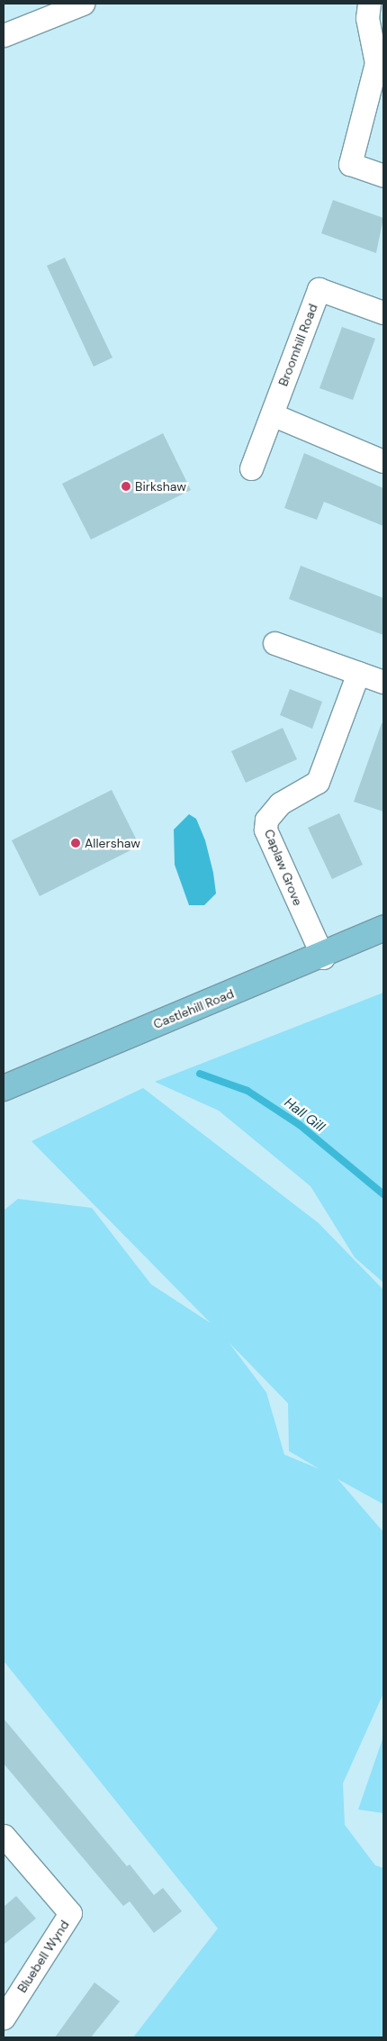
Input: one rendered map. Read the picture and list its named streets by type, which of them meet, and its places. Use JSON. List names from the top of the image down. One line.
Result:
{"streets":{"main road":["Castlehill Road"],"street":["Broomhill Road","Caplaw Grove","Bluebell Wynd"]},"crossings":[["Caplaw Grove","Castlehill Road"]],"water":["Hall Gill"],"places":["Birkshaw","Allershaw"]}
